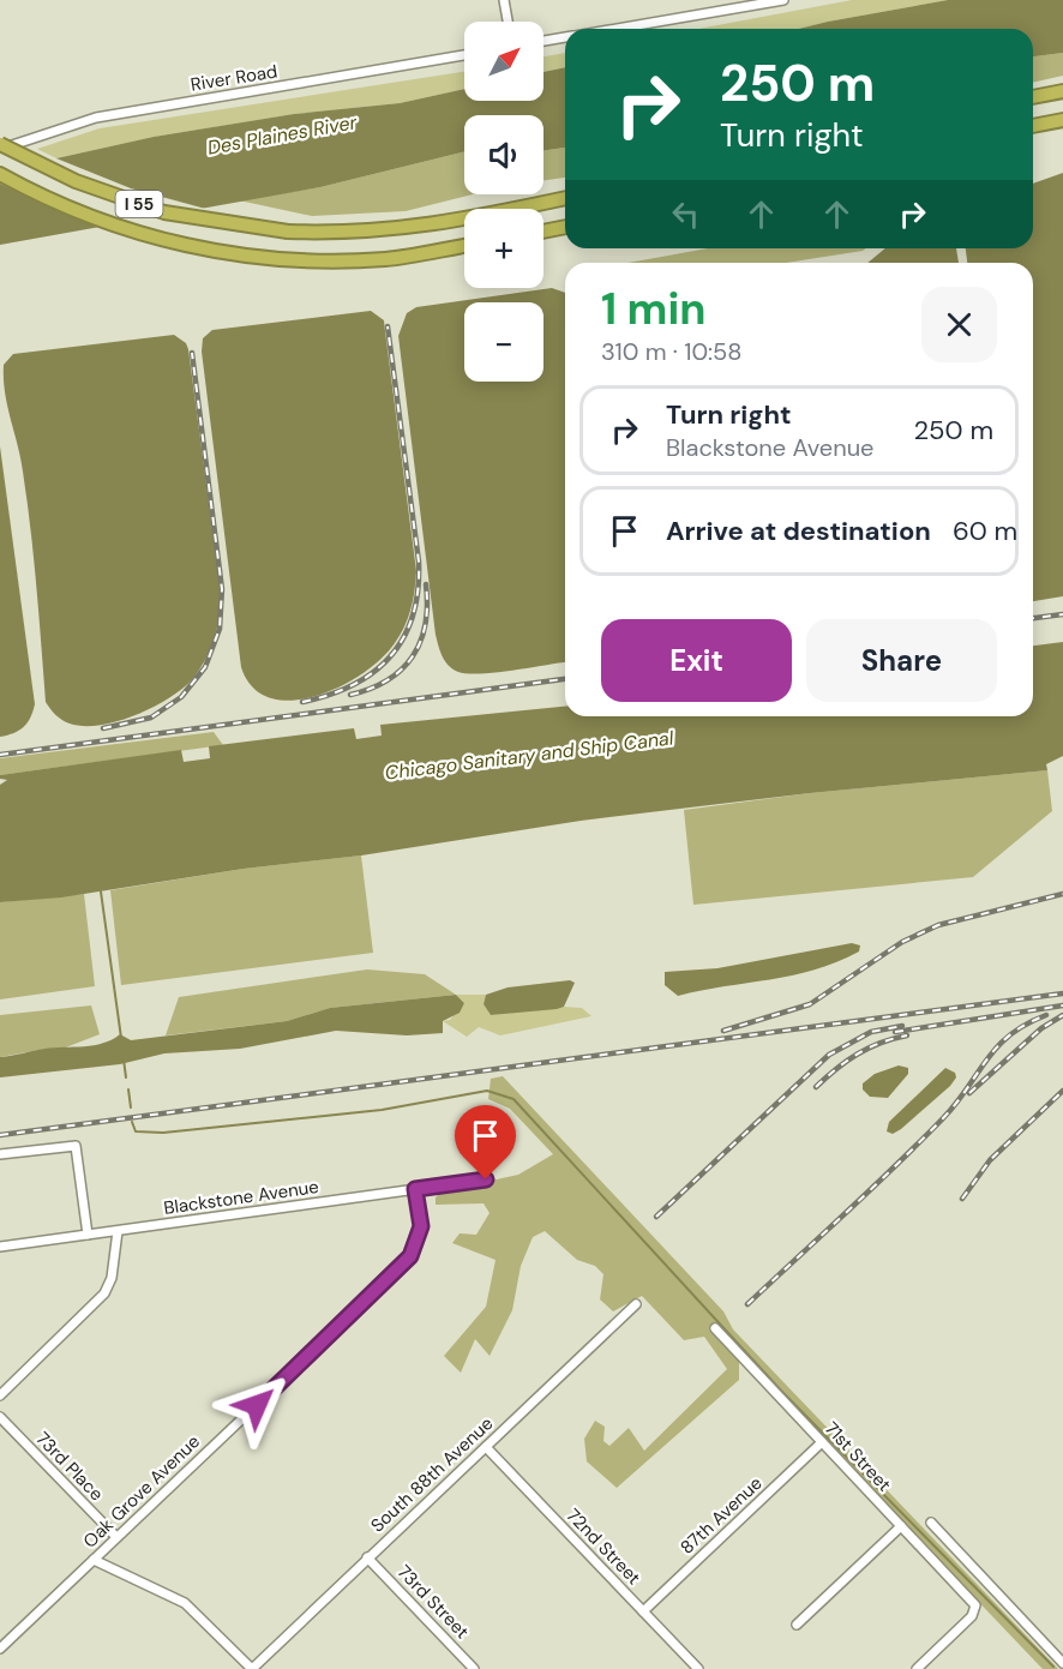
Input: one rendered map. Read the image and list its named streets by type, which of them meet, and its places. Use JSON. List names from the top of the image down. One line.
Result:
{"streets":{"highway":["I 55"],"street":["River Road","Blackstone Avenue","71st Street","73rd Place","South 88th Avenue","Oak Grove Avenue","87th Avenue","72nd Street","73rd Street"]},"crossings":[["River Road","I 55"],["Blackstone Avenue","Oak Grove Avenue"],["71st Street","87th Avenue"],["73rd Place","Oak Grove Avenue"],["South 88th Avenue","72nd Street"],["South 88th Avenue","73rd Street"],["87th Avenue","72nd Street"]],"water":["Des Plaines River","Chicago Sanitary and Ship Canal"],"north":"top right","page":{"map_buttons":["+","−"],"turn":["250 m","Turn right"],"heading":["1 min","310 m · 10:58"],"list":[{"name":"Turn right","note":"Blackstone Avenue","value":"250 m"},{"name":"Arrive at destination","value":"60 m"}],"buttons":["Exit","Share"]}}
